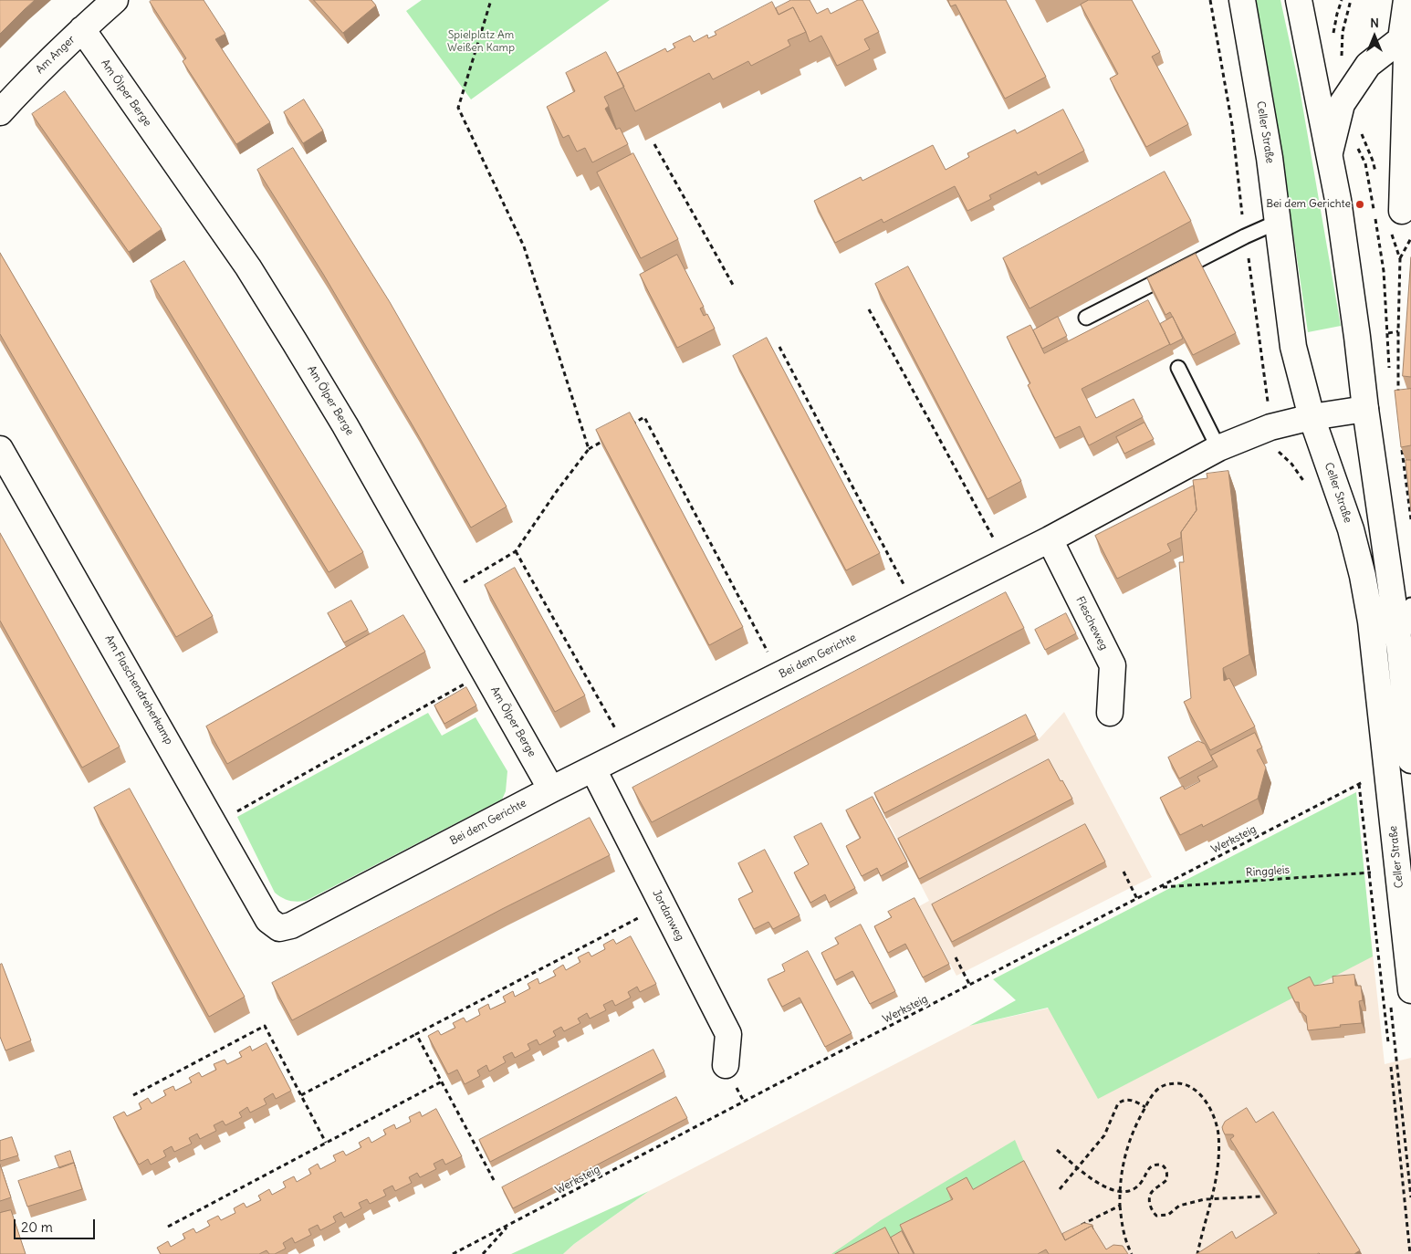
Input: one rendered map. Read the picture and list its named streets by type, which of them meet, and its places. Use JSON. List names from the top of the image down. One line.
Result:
{"streets":{"street":["Am Anger","Am Ölper Berge","Celler Straße","Flescheweg","Bei dem Gerichte","Am Flaschendreherkamp","Jordanweg"],"path":["Werksteig","Ringgleis"]},"crossings":[["Am Anger","Am Ölper Berge"],["Am Ölper Berge","Bei dem Gerichte"],["Celler Straße","Bei dem Gerichte"],["Flescheweg","Bei dem Gerichte"],["Bei dem Gerichte","Am Flaschendreherkamp"],["Bei dem Gerichte","Jordanweg"],["Werksteig","Ringgleis"]],"parks":["Spielplatz Am Weißen Kamp"],"places":["Bei dem Gerichte"],"scale_bar":"20 m","north":"top"}
